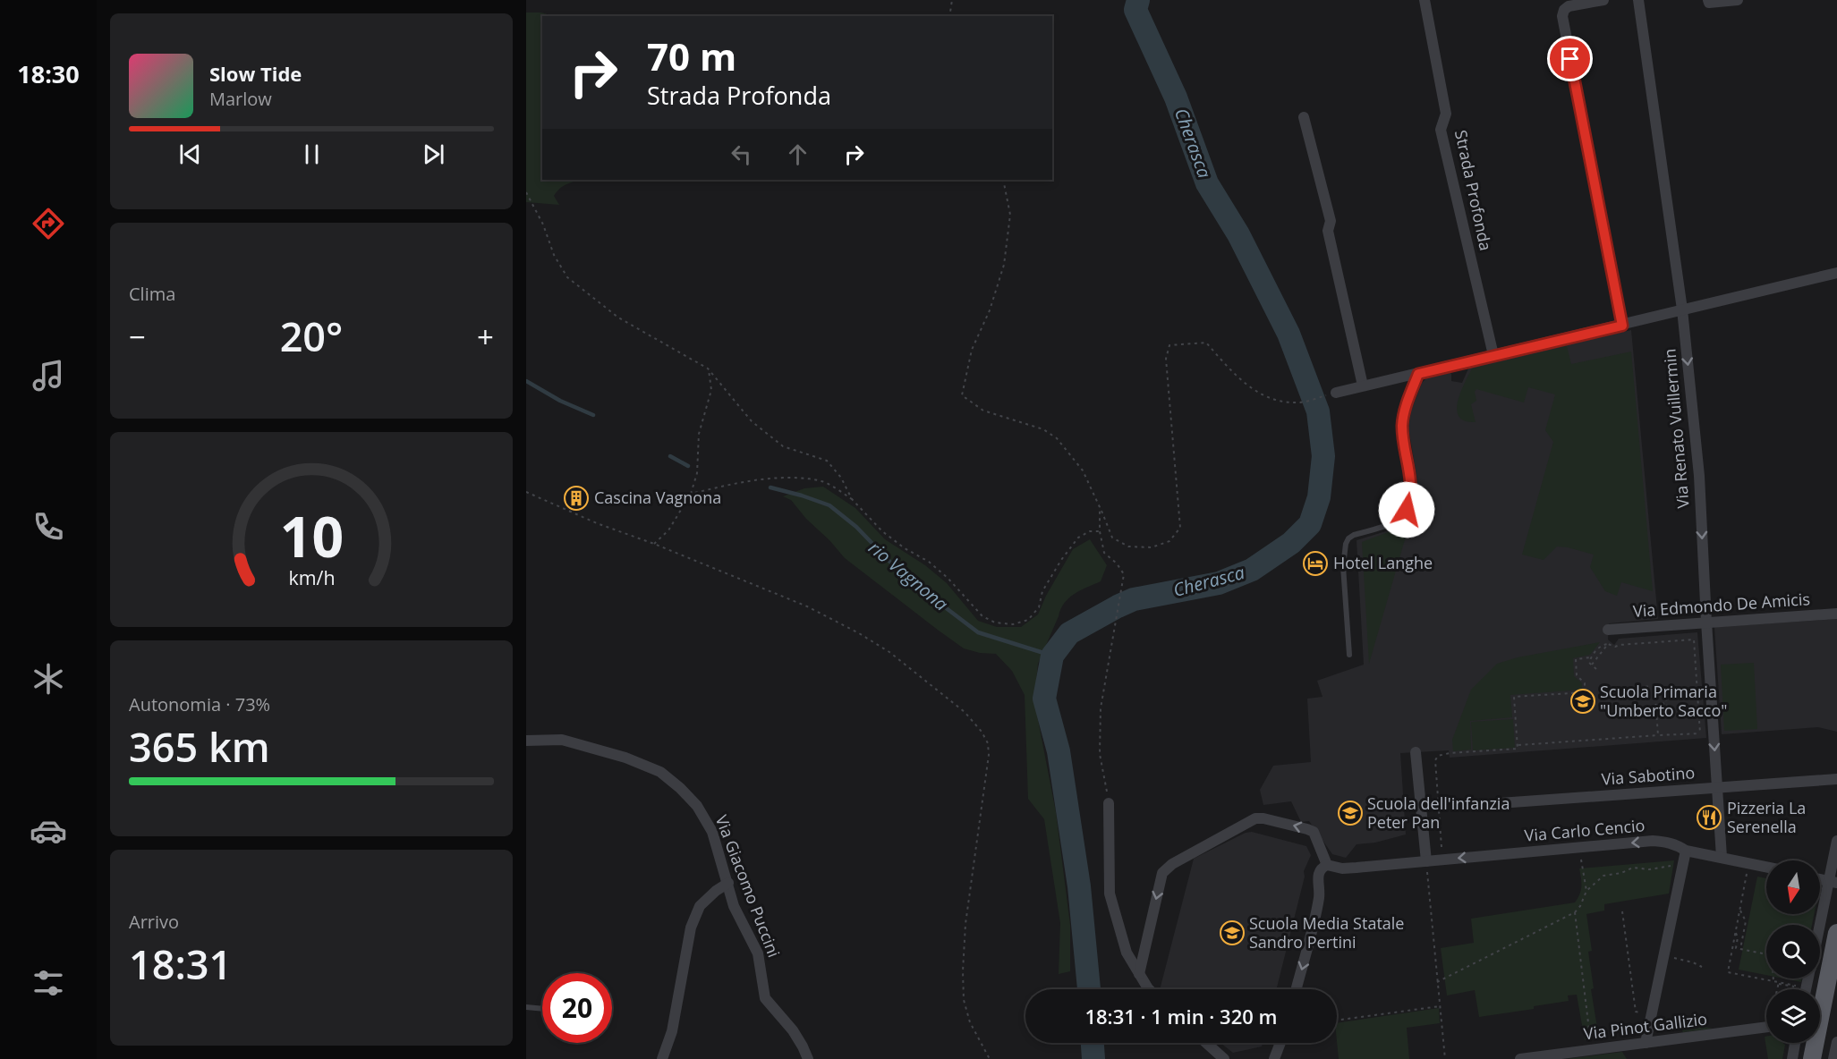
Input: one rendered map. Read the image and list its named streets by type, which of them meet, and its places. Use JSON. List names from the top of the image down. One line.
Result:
{"streets":{"street":["Strada Profonda","Via Renato Vuillermin","Via Edmondo De Amicis","Via Sabotino","Via Carlo Cencio","Via Giacomo Puccini","Via Pinot Gallizio"]},"crossings":[["Via Renato Vuillermin","Via Edmondo De Amicis"],["Via Renato Vuillermin","Via Sabotino"],["Via Renato Vuillermin","Via Carlo Cencio"]],"one_way":["Via Renato Vuillermin","Via Carlo Cencio"],"water":["Cherasca","rio Vagnona"],"places":{"building":["Cascina Vagnona"],"hotel":["Hotel Langhe"],"school or university":["Scuola Primaria \"Umberto Sacco\"","Scuola dell'infanzia Peter Pan","Scuola Media Statale Sandro Pertini"],"restaurant":["Pizzeria La Serenella"]},"north":"bottom","page":{"tabs":"18:30","turn":["70 m","Strada Profonda"],"song":["Slow Tide","Marlow"],"tile":["Clima",["Autonomia · 73%","365 km"],["Arrivo","18:31"]],"heat":["−","20°","+"],"limit":"20","trip":"18:31 · 1 min · 320 m","gauge":["10","km/h"]}}
